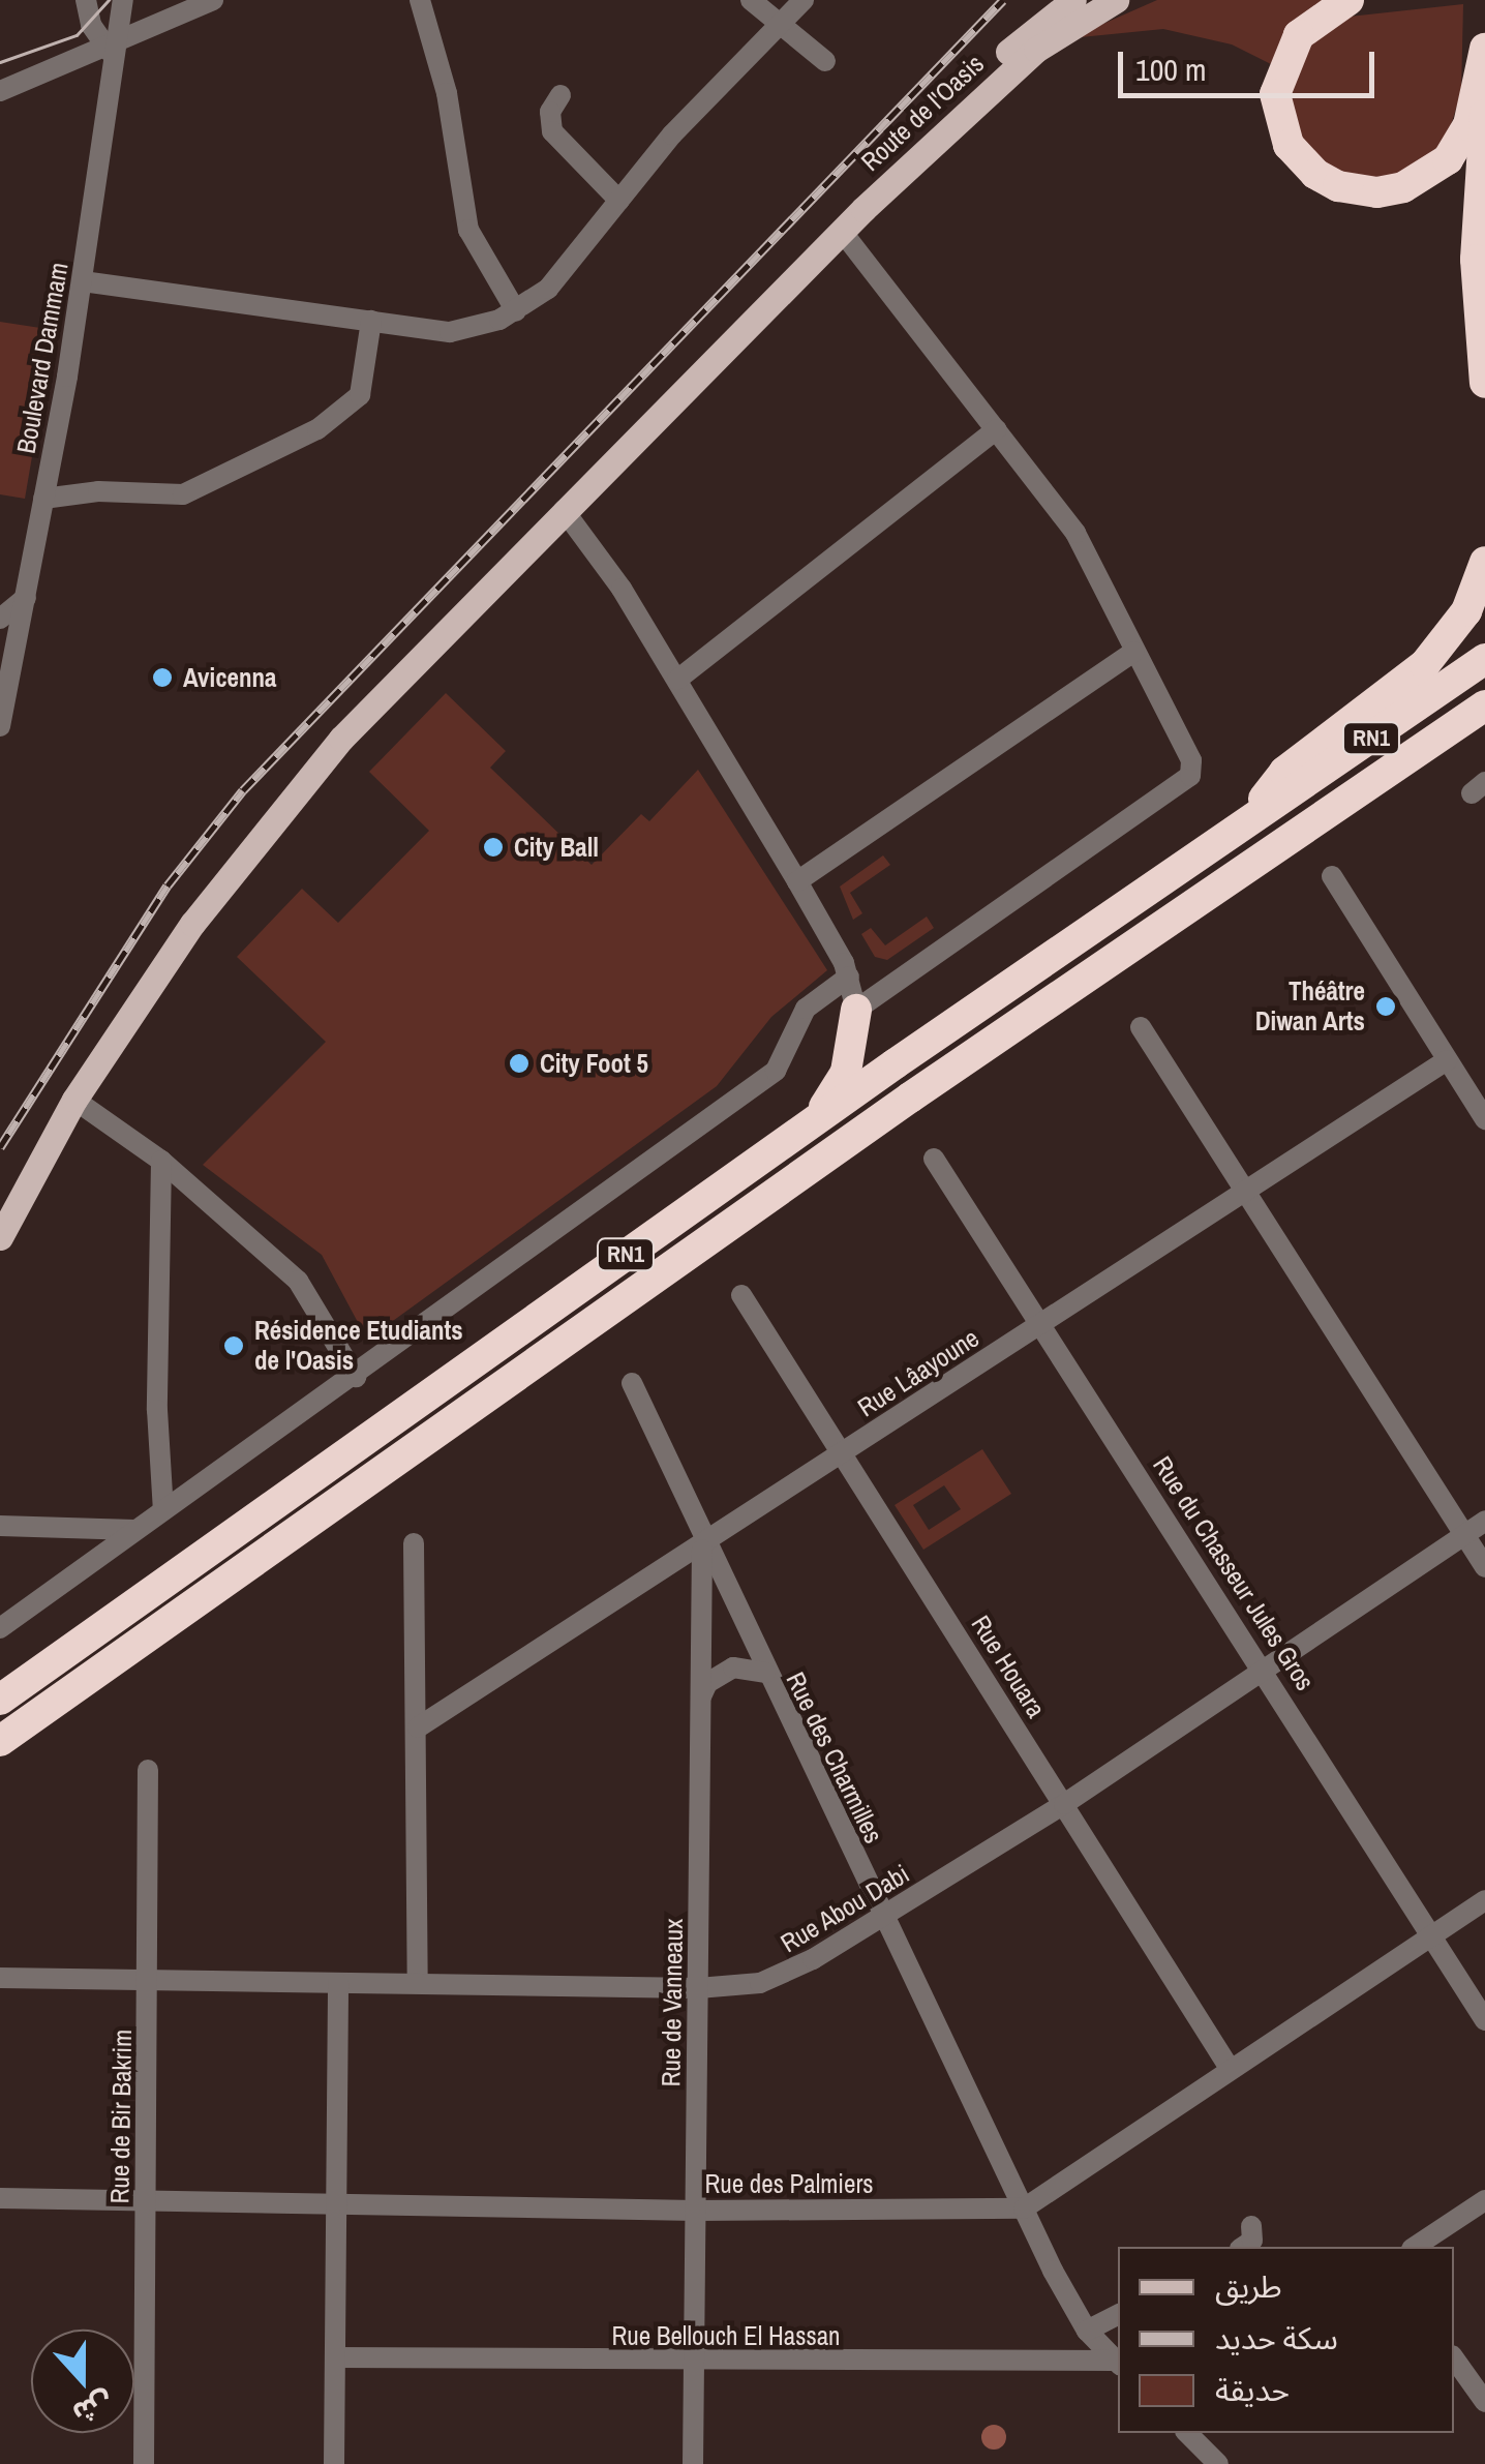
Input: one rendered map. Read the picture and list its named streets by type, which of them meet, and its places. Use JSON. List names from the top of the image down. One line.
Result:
{"streets":{"highway":["RN1"],"main road":["Route de l'Oasis"],"street":["Boulevard Dammam","Rue Lâayoune","Rue du Chasseur Jules Gros","Rue Houara","Rue des Charmilles","Rue Abou Dabi","Rue de Vanneaux","Rue de Bir Bakrim","Rue des Palmiers","Rue Bellouch El Hassan"]},"crossings":[["Rue Lâayoune","Rue du Chasseur Jules Gros"],["Rue Lâayoune","Rue Houara"],["Rue Lâayoune","Rue des Charmilles"],["Rue Lâayoune","Rue de Vanneaux"],["Rue du Chasseur Jules Gros","Rue Abou Dabi"],["Rue Houara","Rue Abou Dabi"],["Rue des Charmilles","Rue Abou Dabi"],["Rue des Charmilles","Rue de Vanneaux"],["Rue des Charmilles","Rue des Palmiers"],["Rue des Charmilles","Rue Bellouch El Hassan"],["Rue Abou Dabi","Rue de Vanneaux"],["Rue Abou Dabi","Rue de Bir Bakrim"],["Rue de Vanneaux","Rue des Palmiers"],["Rue de Vanneaux","Rue Bellouch El Hassan"],["Rue de Bir Bakrim","Rue des Palmiers"]],"places":["Avicenna","City Ball","Théâtre Diwan Arts","City Foot 5","Résidence Etudiants de l'Oasis"],"legend":["طريق","سكة حديد","حديقة"],"scale_bar":"100 m","north":"bottom"}
